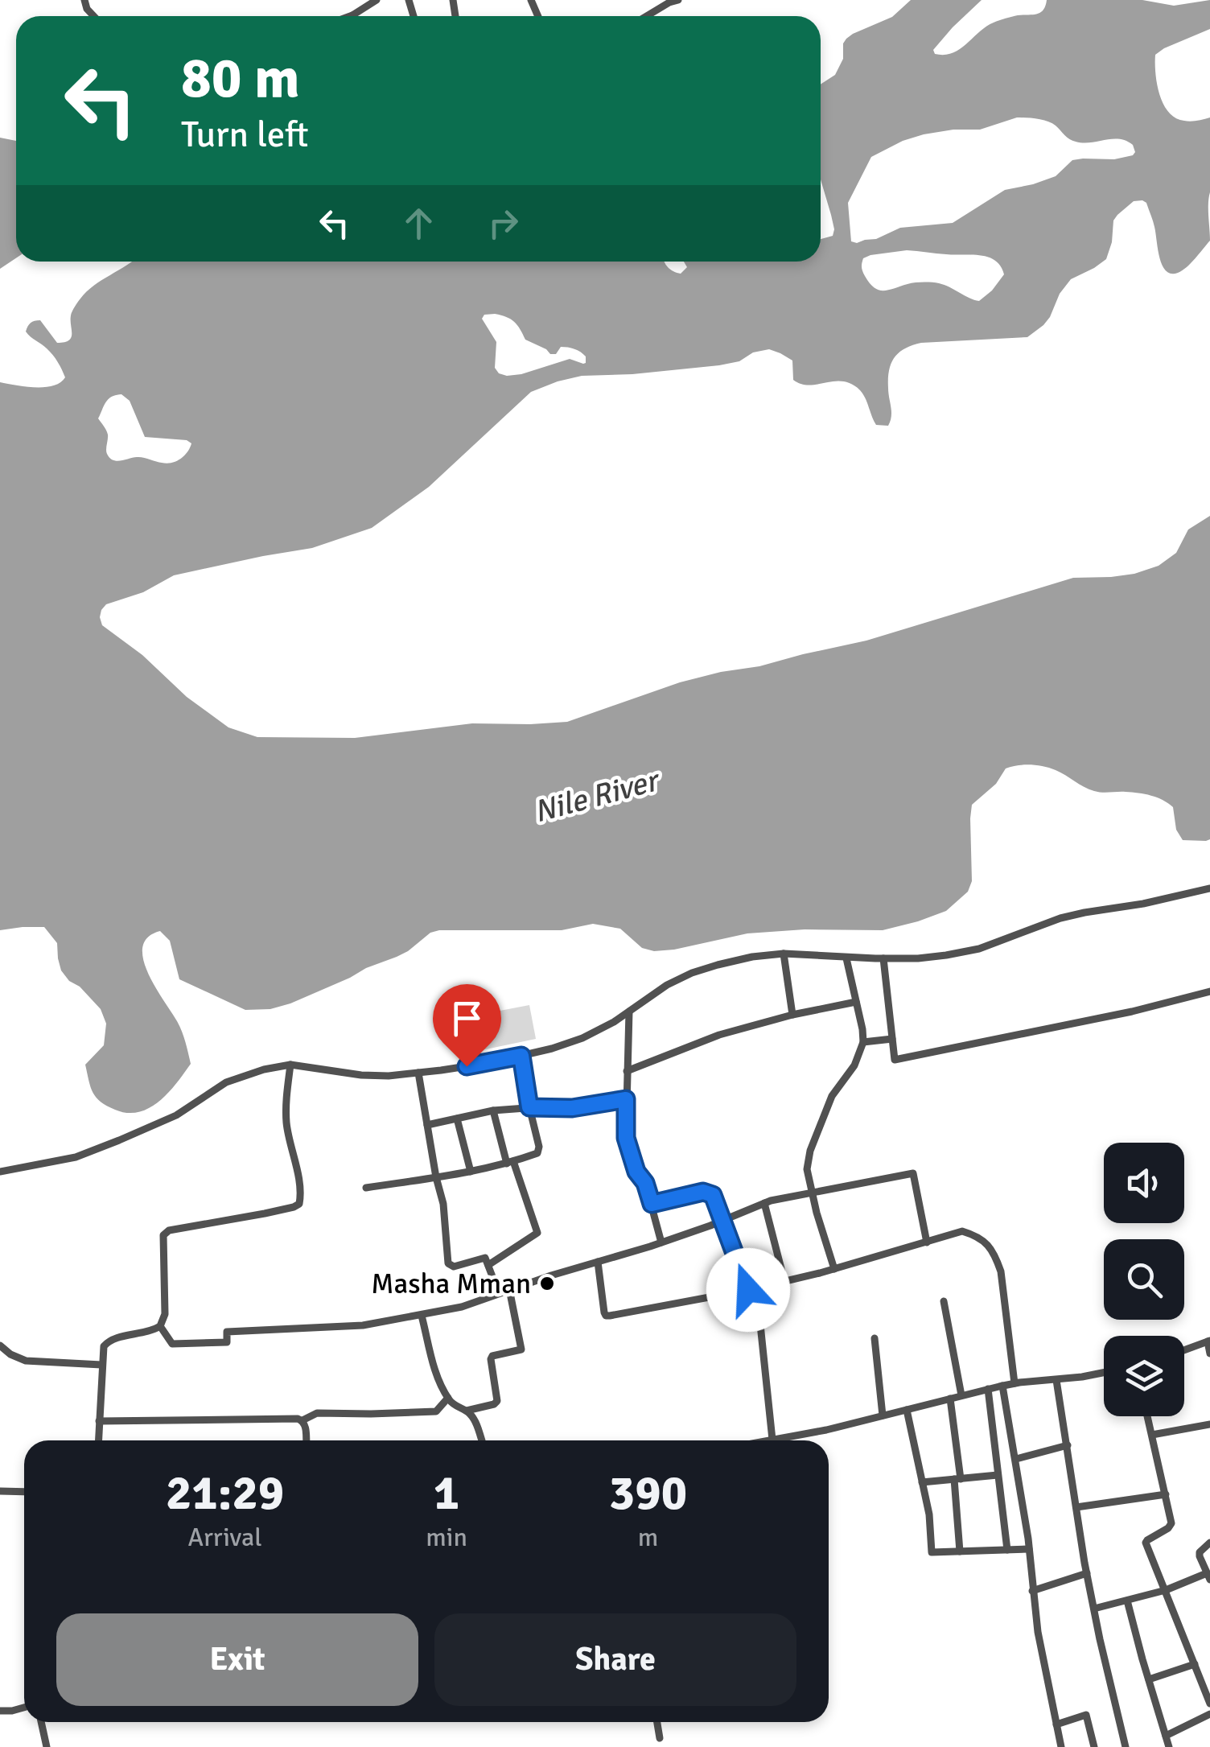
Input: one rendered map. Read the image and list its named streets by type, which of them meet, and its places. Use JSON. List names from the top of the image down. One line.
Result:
{"water":["Nile River"],"places":["Masha Mman"],"page":{"turn":["80 m","Turn left"],"eta":["21:29","Arrival","1","min","390","m"],"buttons":["Exit","Share"]}}
